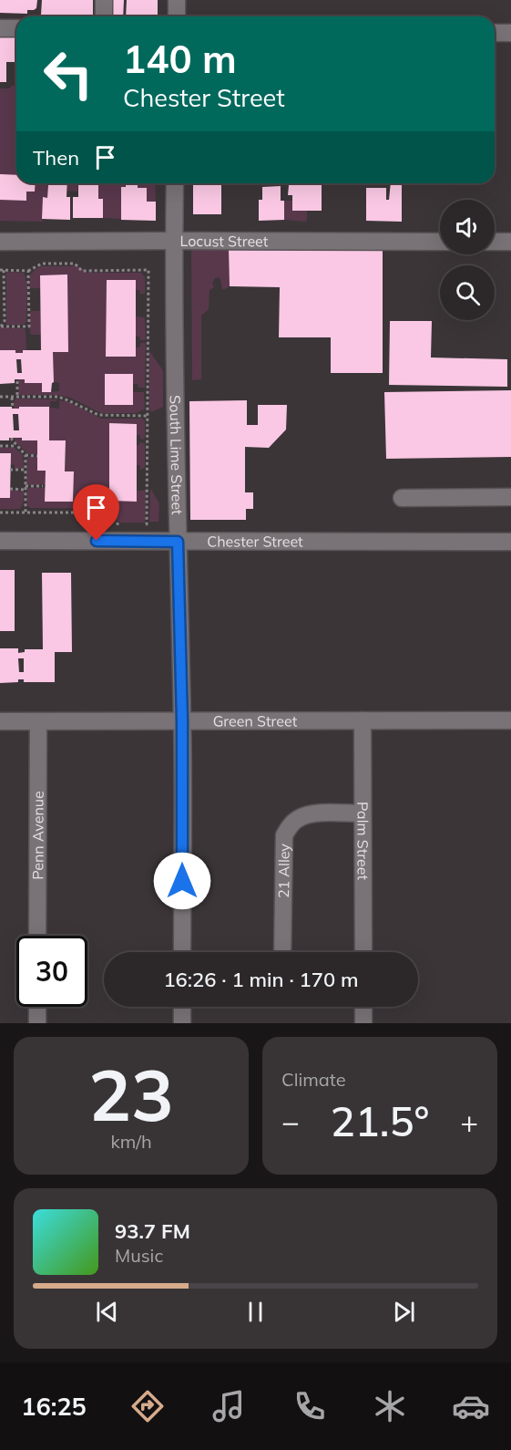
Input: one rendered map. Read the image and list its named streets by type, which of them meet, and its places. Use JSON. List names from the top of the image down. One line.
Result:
{"streets":{"street":["Locust Street","South Lime Street","Chester Street","Green Street","Penn Avenue","Palm Street","21 Alley"]},"crossings":[["Locust Street","South Lime Street"],["South Lime Street","Chester Street"],["South Lime Street","Green Street"],["Green Street","Penn Avenue"],["Green Street","Palm Street"],["Palm Street","21 Alley"]],"page":{"turn":["140 m","Chester Street"],"then":"Then","limit":"30","trip":"16:26 · 1 min · 170 m","tile":[["23","km/h"],"Climate"],"heat":["−","21.5°","+"],"song":["93.7 FM","Music"],"tabs":"16:25"}}
